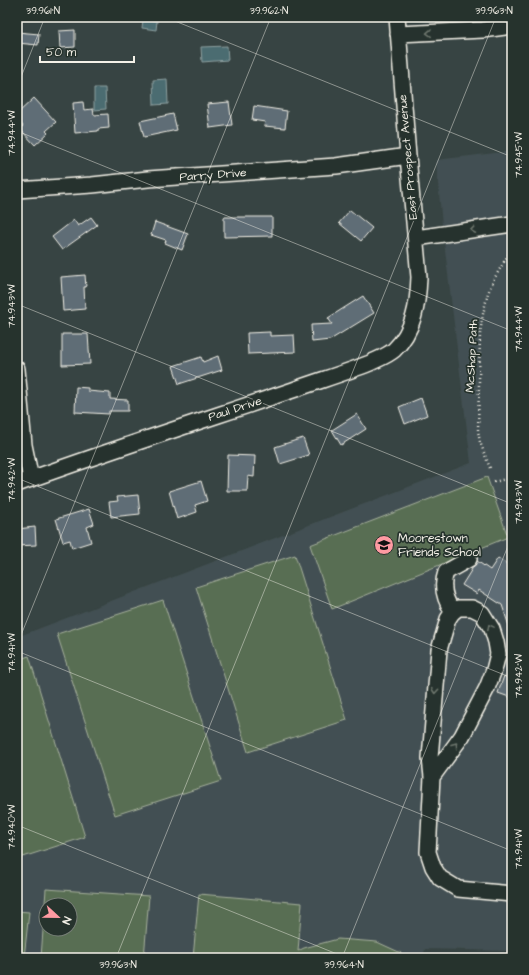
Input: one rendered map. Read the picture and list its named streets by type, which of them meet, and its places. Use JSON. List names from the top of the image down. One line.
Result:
{"streets":{"street":["East Prospect Avenue","Parry Drive","Paul Drive"],"path":["McShap Path"]},"crossings":[["East Prospect Avenue","Parry Drive"],["East Prospect Avenue","Paul Drive"]],"places":{"school or university":["Moorestown Friends School"]},"scale_bar":"50 m","north":"right","coordinates":["39.961°N","39.962°N","39.963°N","74.944°W","74.945°W","74.943°W","74.942°W","74.941°W","74.940°W","39.964°N"]}
